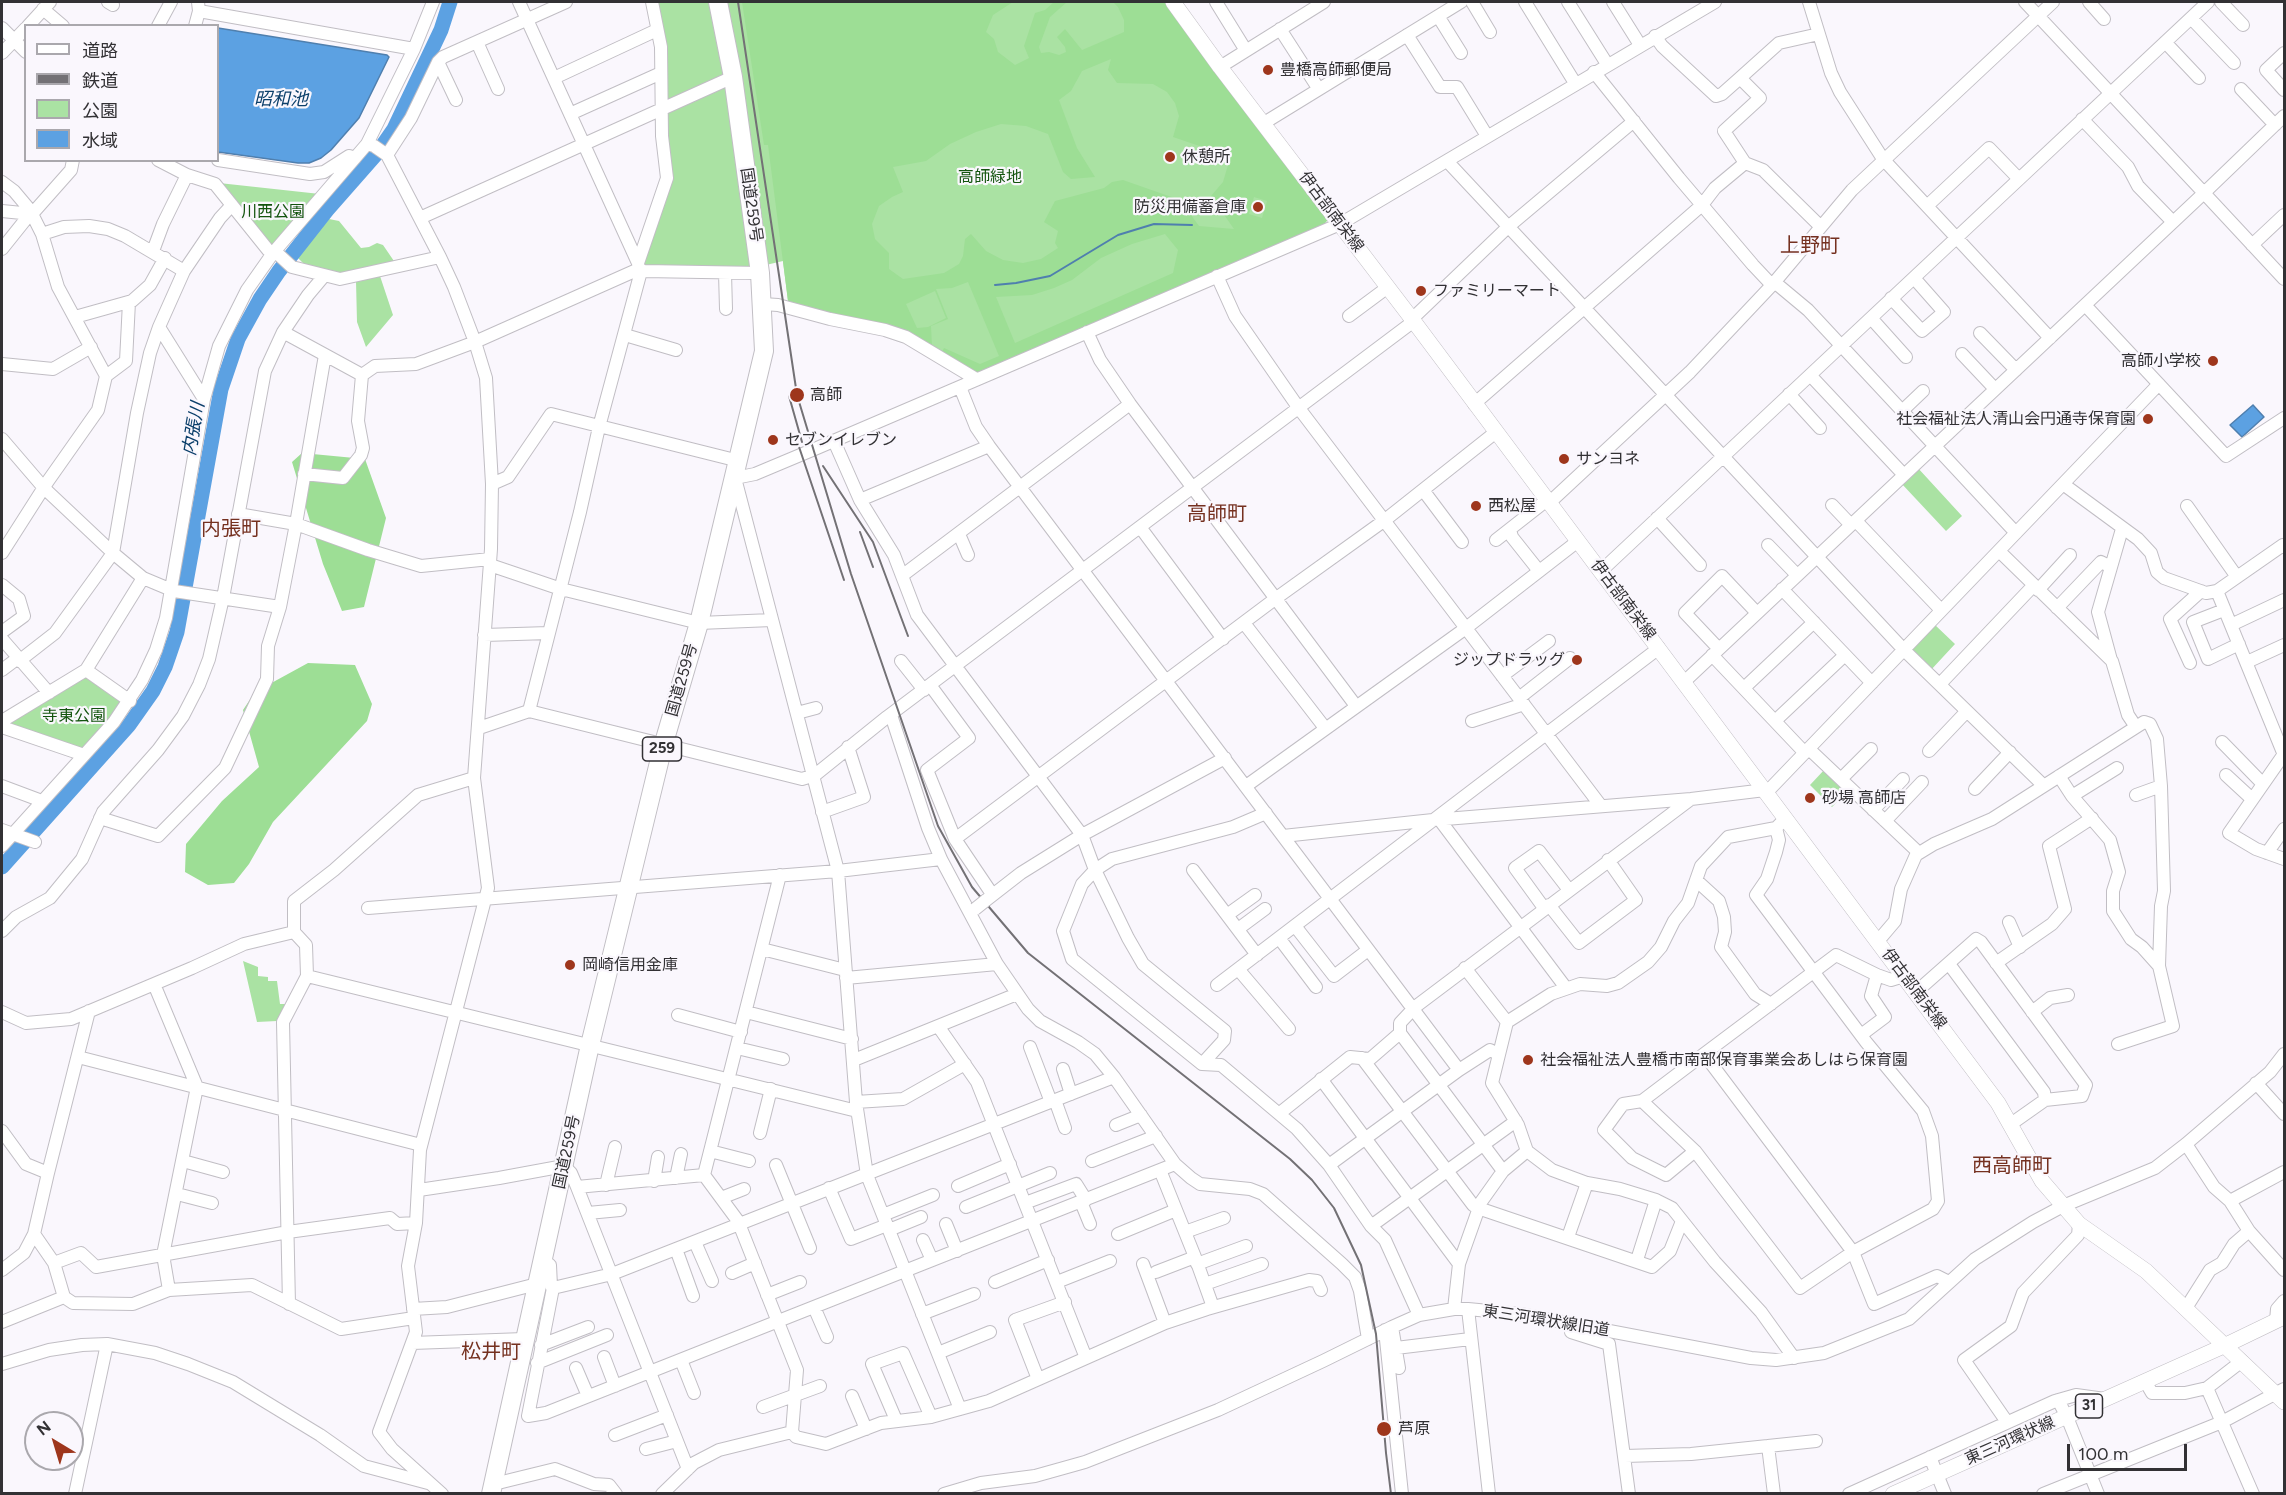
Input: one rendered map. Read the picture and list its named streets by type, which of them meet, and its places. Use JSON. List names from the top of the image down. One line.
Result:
{"streets":{"highway":["国道259号","259"],"main road":["伊古部南栄線","31","東三河環状線"],"street":["東三河環状線旧道"]},"crossings":[["伊古部南栄線","東三河環状線旧道"]],"districts":["上野町","高師町","内張町","西高師町","松井町"],"water":["昭和池","内張川"],"parks":["高師緑地","川西公園","寺東公園"],"places":["豊橋高師郵便局","休憩所","防災用備蓄倉庫","ファミリーマート","高師小学校","高師","社会福祉法人清山会円通寺保育園","セブンイレブン","サンヨネ","西松屋","ジップドラッグ","砂場 高師店","岡崎信用金庫","社会福祉法人豊橋市南部保育事業会あしはら保育園","芦原"],"legend":["道路","鉄道","公園","水域"],"scale_bar":"100 m","north":"top left"}
